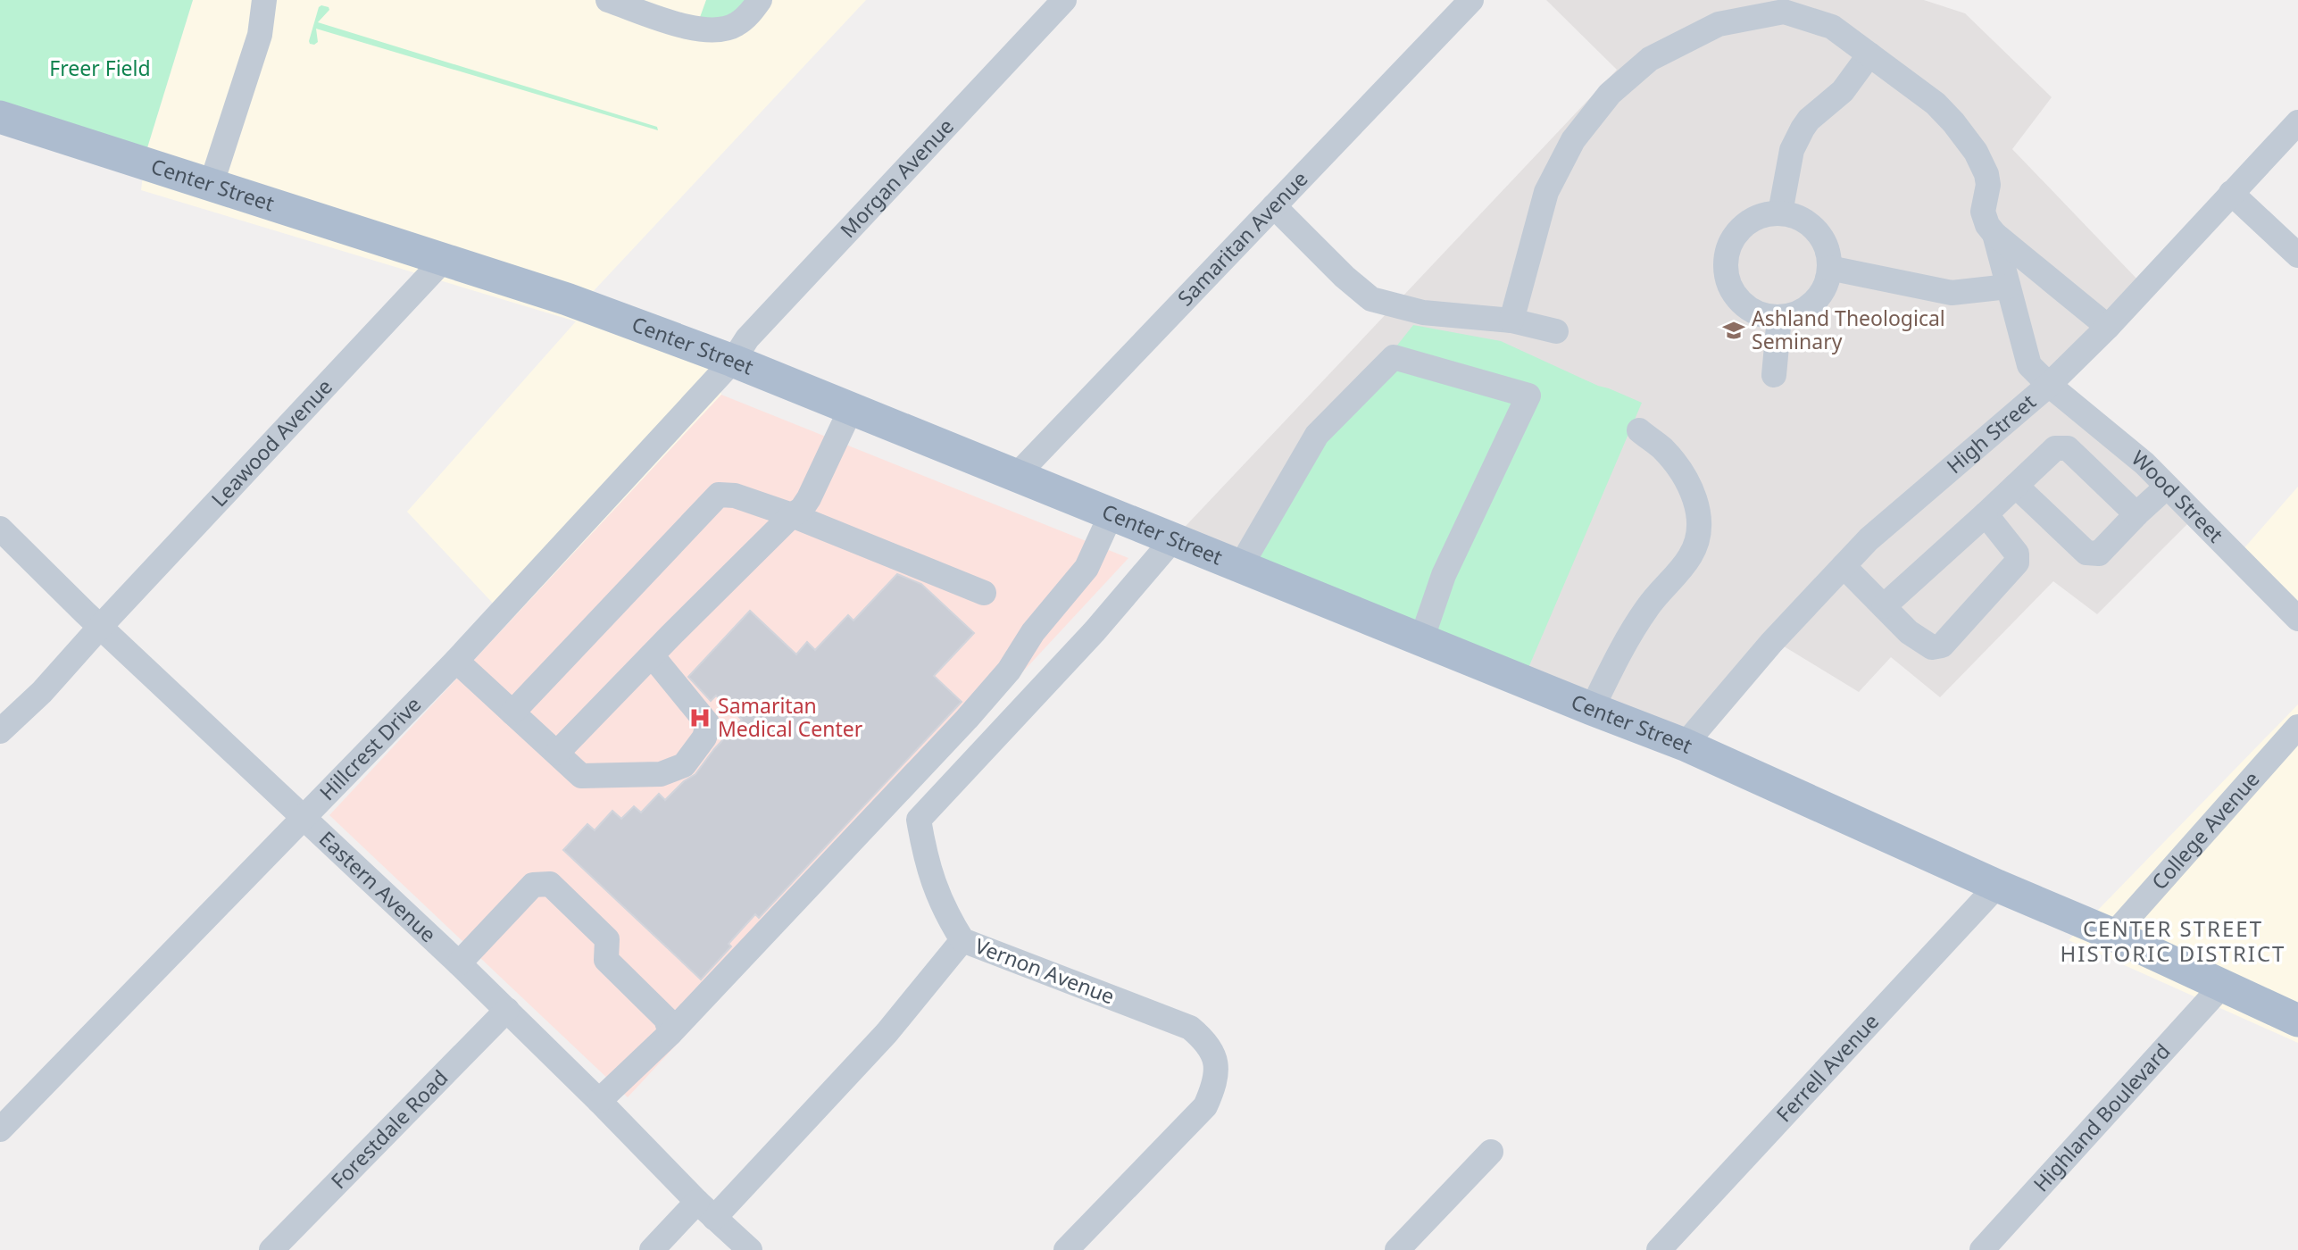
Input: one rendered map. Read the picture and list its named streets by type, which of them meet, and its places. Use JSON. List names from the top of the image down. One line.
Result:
{"streets":{"main road":["Center Street"],"street":["Morgan Avenue","Samaritan Avenue","High Street","Leawood Avenue","Wood Street","Hillcrest Drive","College Avenue","Eastern Avenue","Vernon Avenue","Ferrell Avenue","Highland Boulevard","Forestdale Road"]},"crossings":[["Morgan Avenue","Center Street"],["Morgan Avenue","Hillcrest Drive"],["Center Street","Samaritan Avenue"],["Center Street","High Street"],["Center Street","Leawood Avenue"],["Center Street","Hillcrest Drive"],["Center Street","College Avenue"],["Center Street","Vernon Avenue"],["Center Street","Ferrell Avenue"],["Center Street","Highland Boulevard"],["High Street","Wood Street"],["Leawood Avenue","Eastern Avenue"],["Hillcrest Drive","Eastern Avenue"],["Eastern Avenue","Forestdale Road"]],"districts":["CENTER STREET HISTORIC DISTRICT"],"parks":["Freer Field"],"places":{"school or university":["Ashland Theological Seminary"],"hospital":["Samaritan Medical Center"]}}
